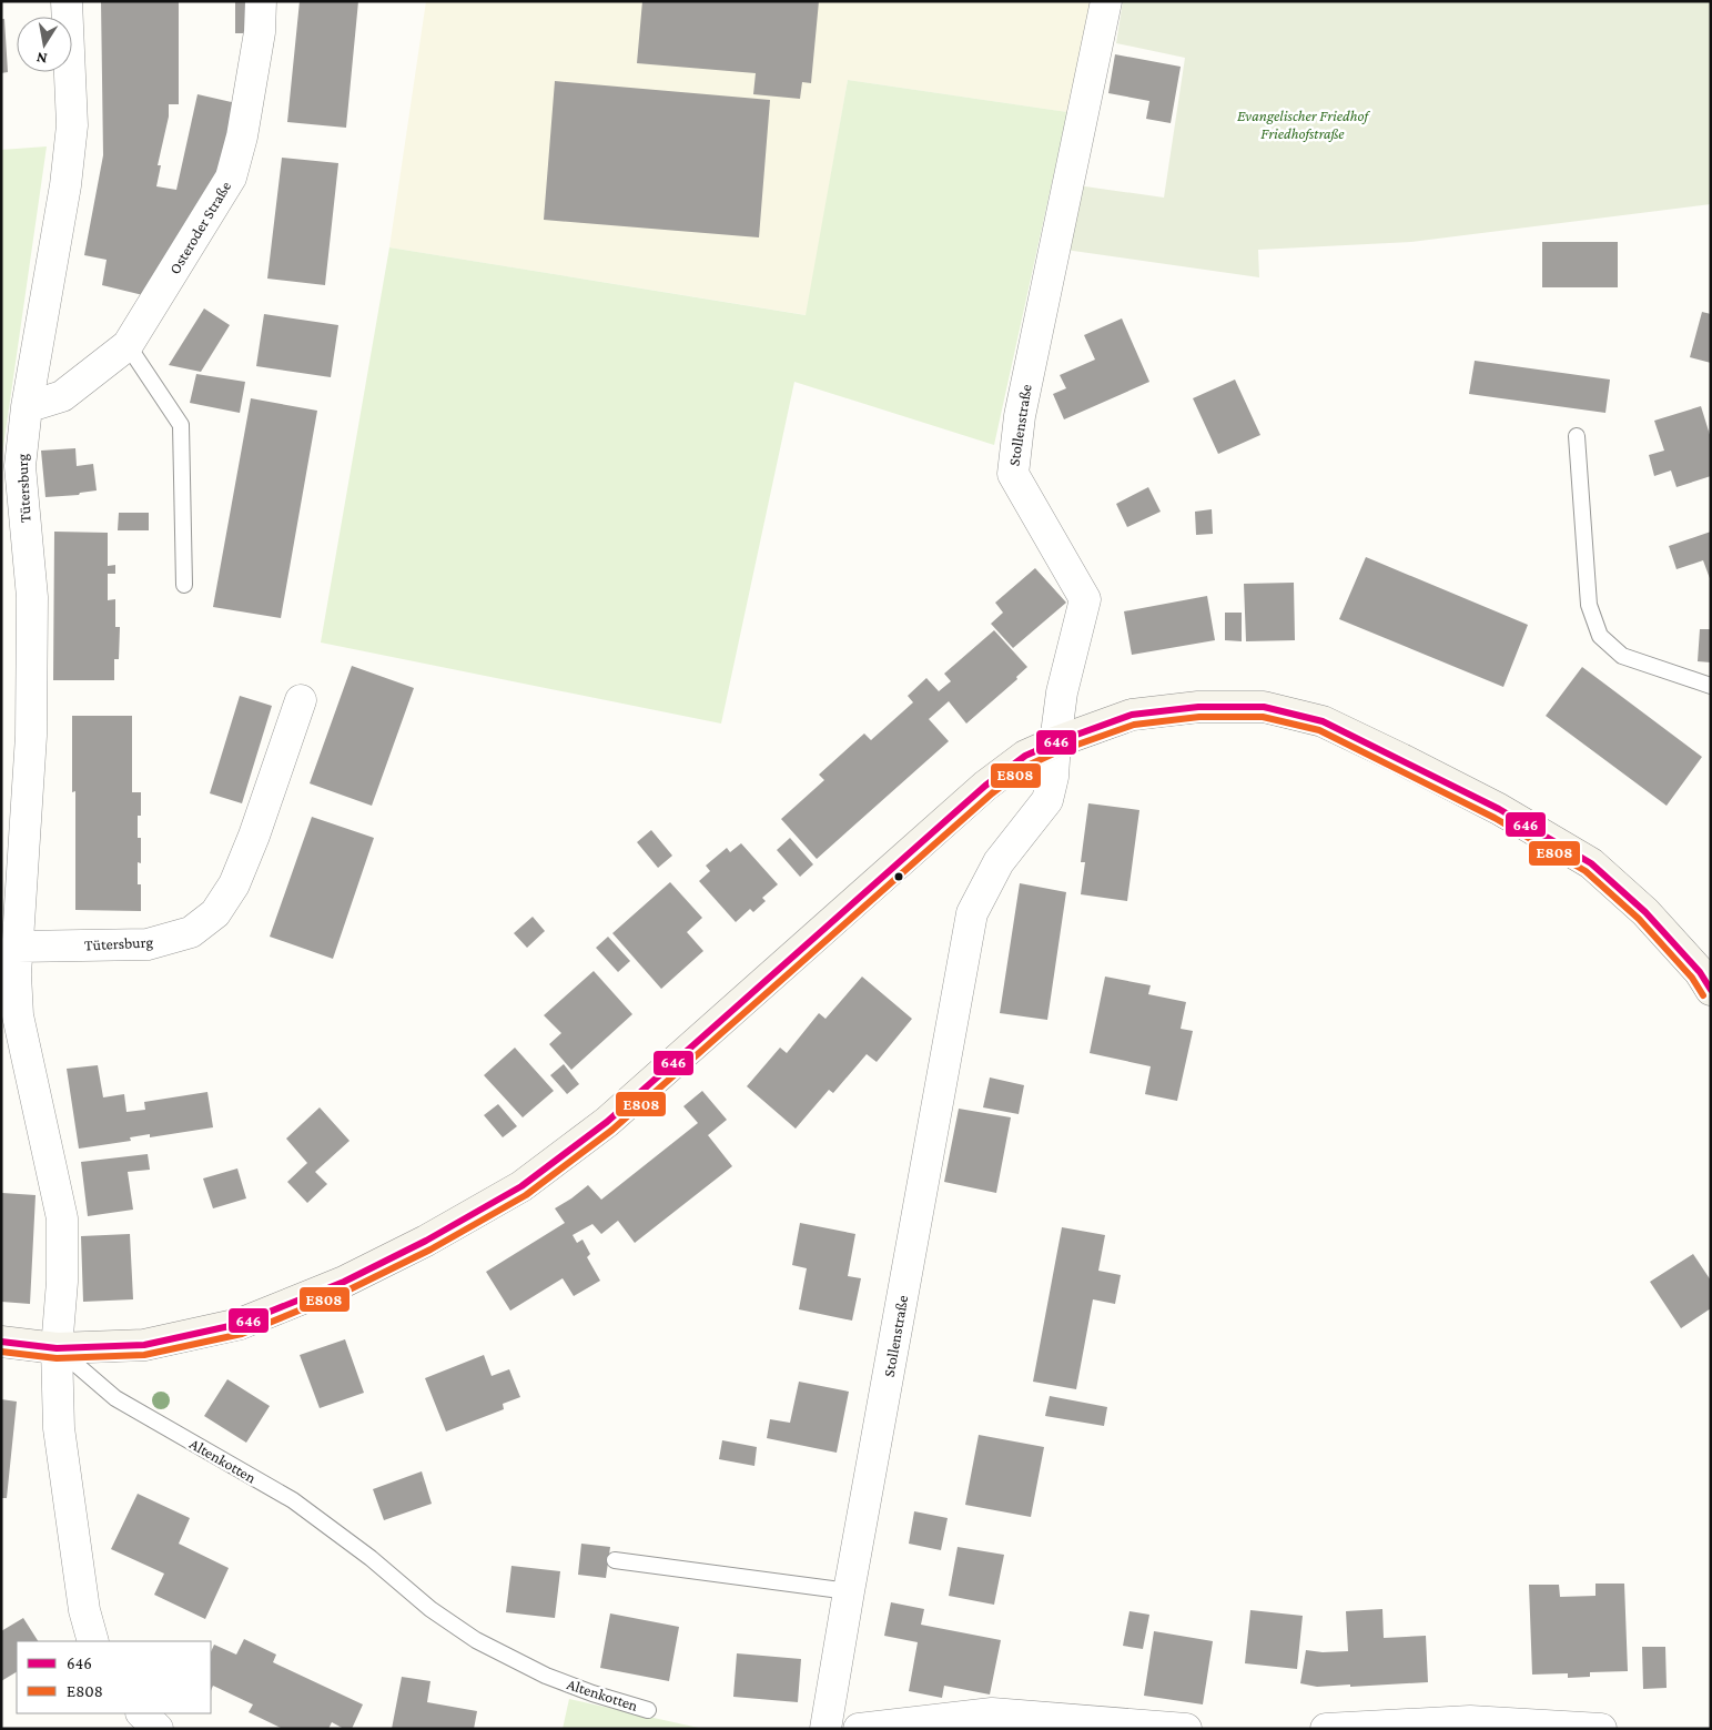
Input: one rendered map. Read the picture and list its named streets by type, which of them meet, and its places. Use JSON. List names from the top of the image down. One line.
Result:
{"streets":{"street":["Osteroder Straße","Stollenstraße","Tütersburg"],"lane":["Altenkotten"]},"crossings":[["Osteroder Straße","Tütersburg"],["Tütersburg","Altenkotten"]],"parks":["Evangelischer Friedhof Friedhofstraße"],"lines":["transit line 646","transit line E808"],"legend":["646","E808"],"north":"bottom"}
